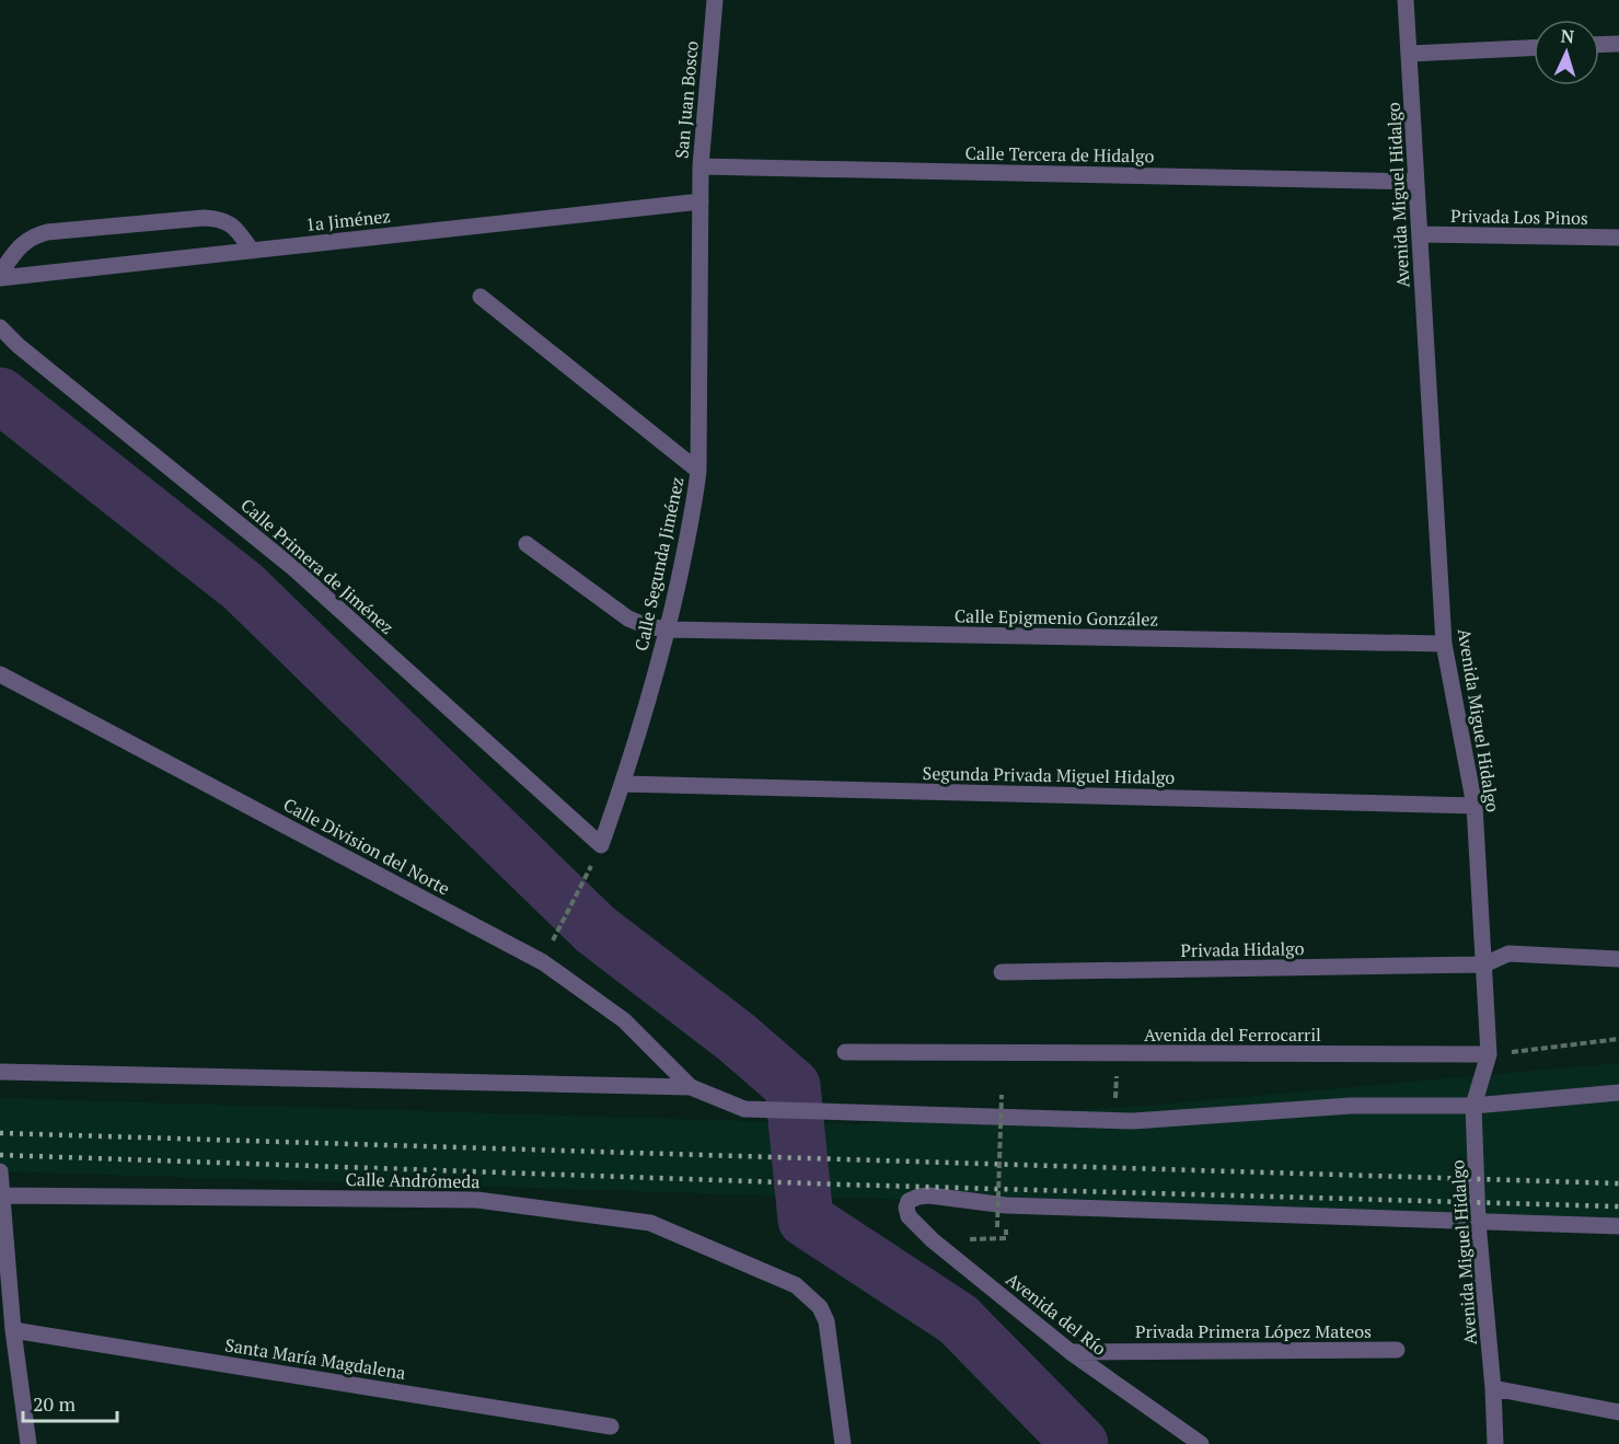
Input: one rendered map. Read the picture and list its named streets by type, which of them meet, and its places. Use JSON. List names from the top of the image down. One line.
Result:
{"streets":{"street":["San Juan Bosco","Calle Tercera de Hidalgo","Avenida Miguel Hidalgo","Privada Los Pinos","1a Jiménez","Calle Segunda Jiménez","Calle Primera de Jiménez","Calle Epigmenio González","Segunda Privada Miguel Hidalgo","Calle Division del Norte","Privada Hidalgo","Avenida del Ferrocarril","Calle Andrómeda","Avenida del Río","Privada Primera López Mateos","Santa María Magdalena"]},"crossings":[["San Juan Bosco","Calle Tercera de Hidalgo"],["San Juan Bosco","1a Jiménez"],["San Juan Bosco","Calle Segunda Jiménez"],["Calle Tercera de Hidalgo","Avenida Miguel Hidalgo"],["Avenida Miguel Hidalgo","Privada Los Pinos"],["Avenida Miguel Hidalgo","Calle Epigmenio González"],["Avenida Miguel Hidalgo","Segunda Privada Miguel Hidalgo"],["Avenida Miguel Hidalgo","Privada Hidalgo"],["Avenida Miguel Hidalgo","Avenida del Ferrocarril"],["1a Jiménez","Calle Segunda Jiménez"],["Calle Segunda Jiménez","Calle Primera de Jiménez"],["Calle Segunda Jiménez","Calle Epigmenio González"],["Calle Segunda Jiménez","Segunda Privada Miguel Hidalgo"],["Avenida del Río","Privada Primera López Mateos"]],"scale_bar":"20 m","north":"top"}
